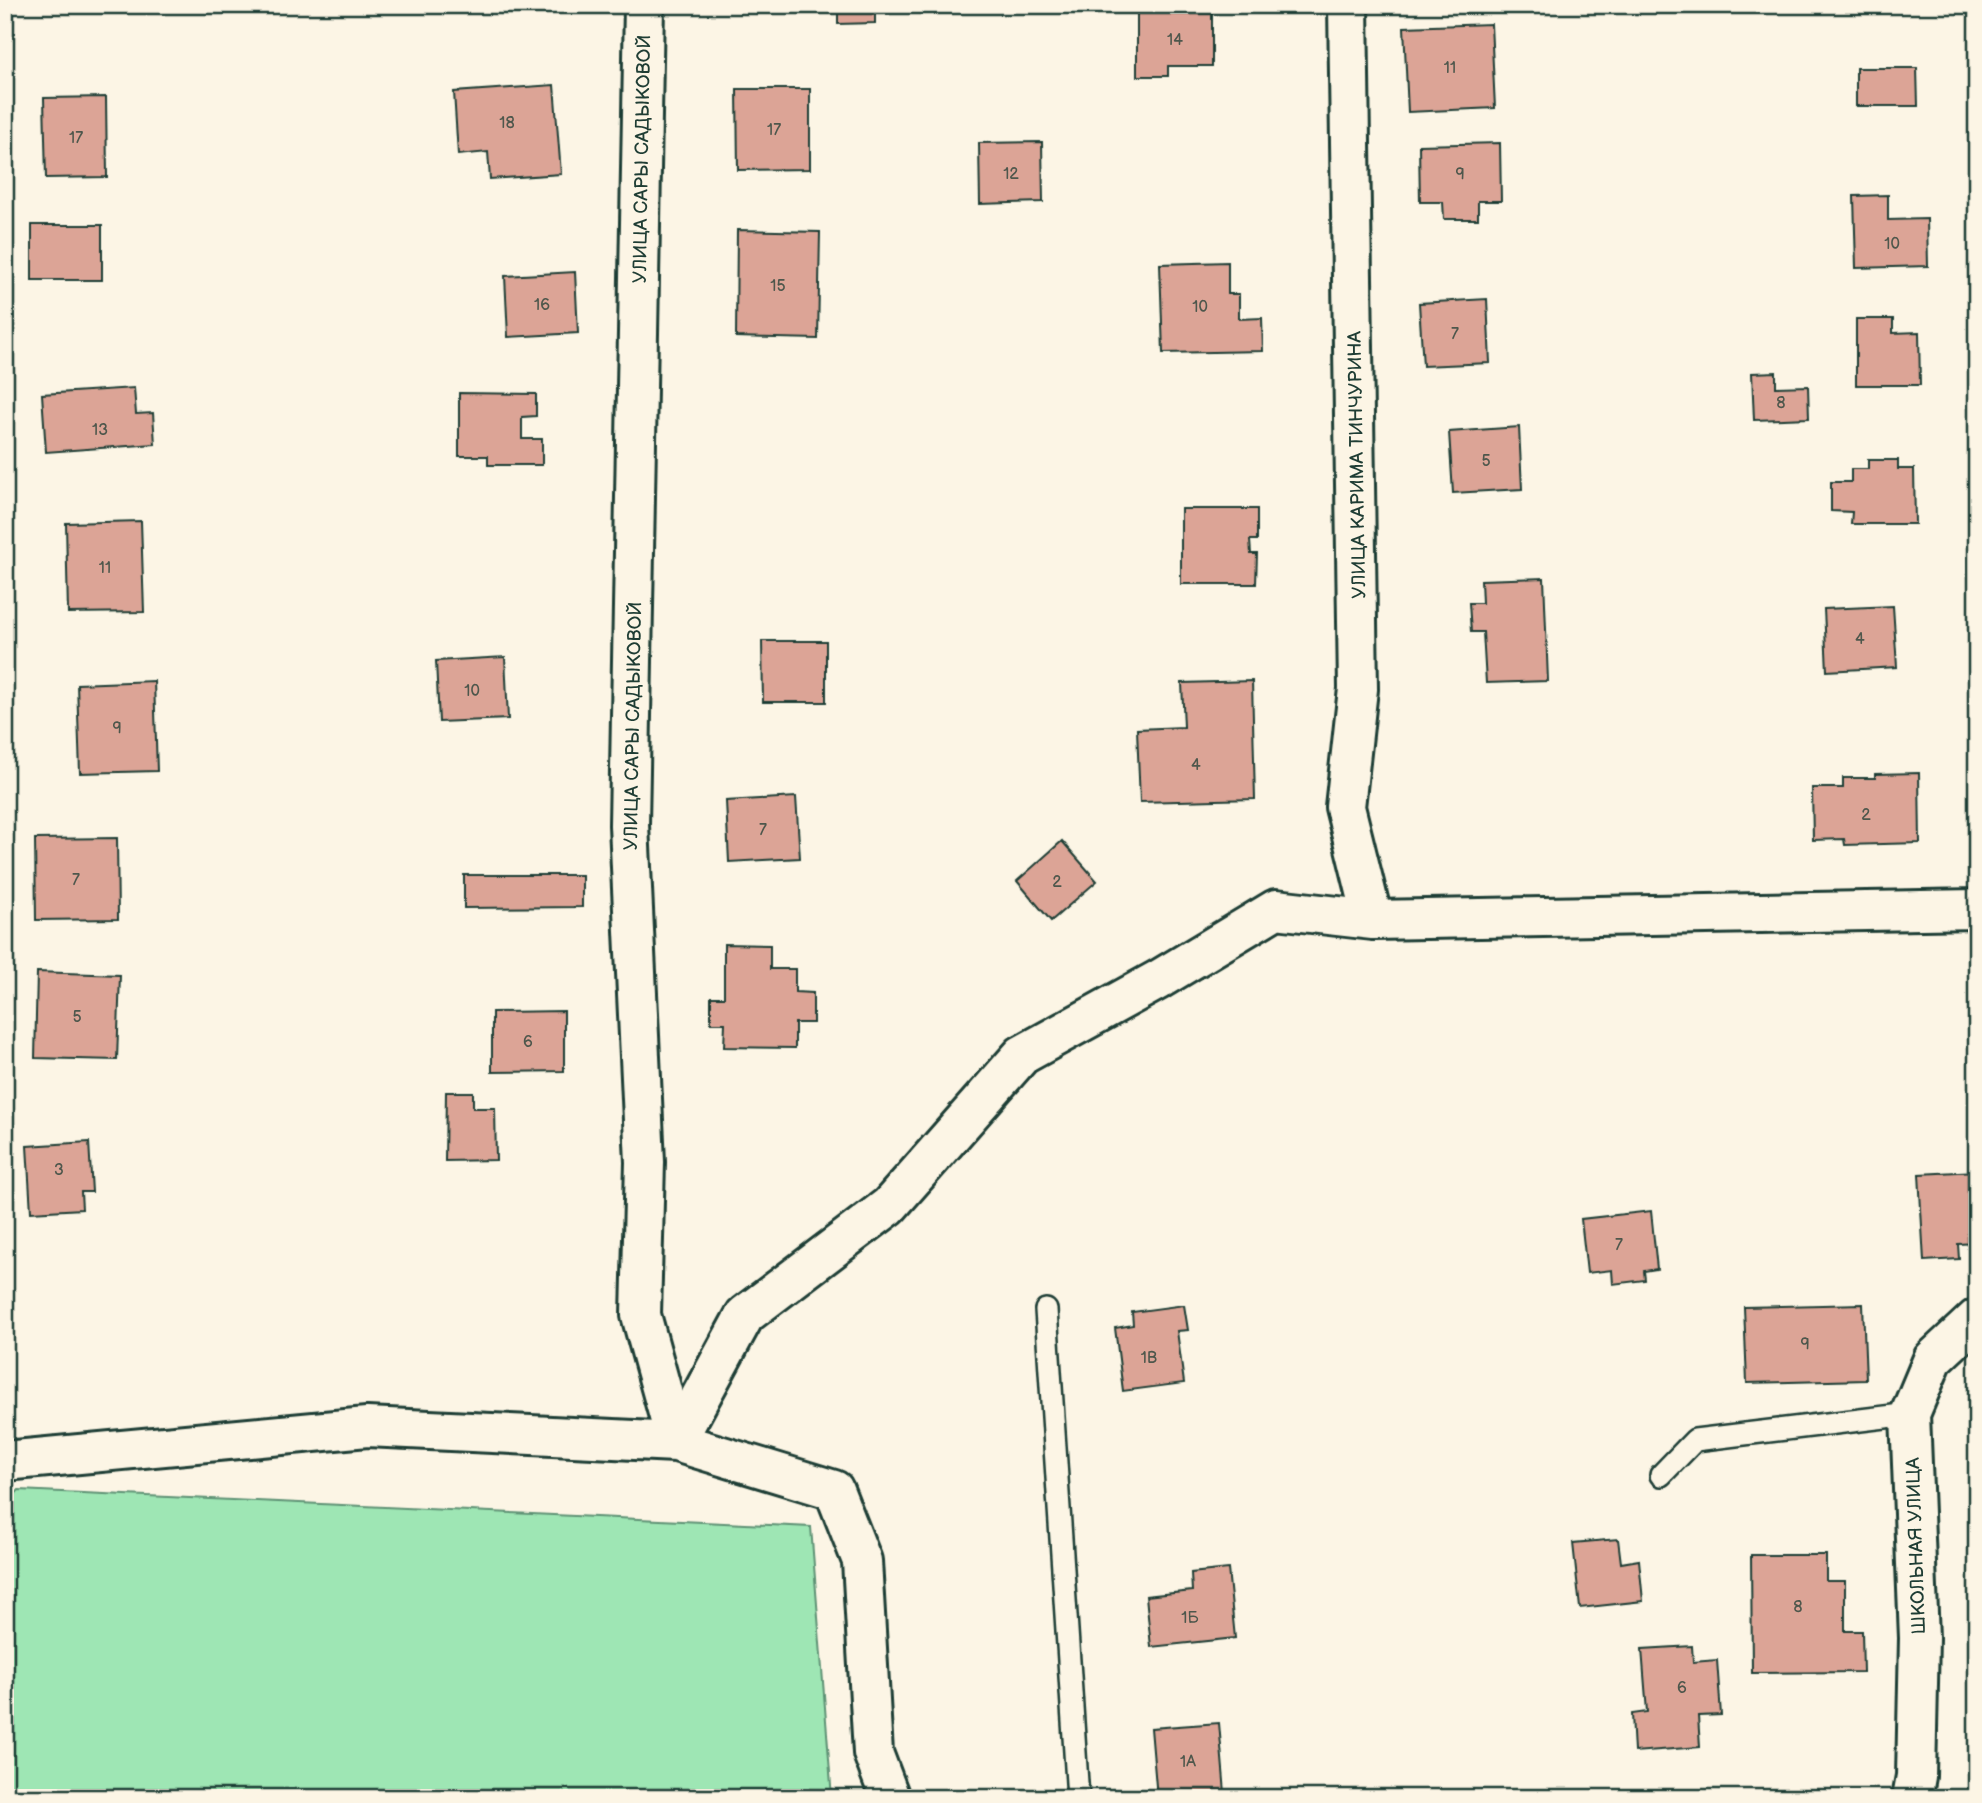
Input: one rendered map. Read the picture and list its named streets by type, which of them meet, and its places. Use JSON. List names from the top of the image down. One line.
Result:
{"streets":{"street":["УЛИЦА САРЫ САДЫКОВОЙ","УЛИЦА КАРИМА ТИНЧУРИНА","ШКОЛЬНАЯ УЛИЦА"]},"house_numbers":["14","11","18","17","17","12","9","10","15","16","10","7","8","13","5","11","4","10","9","4","2","7","7","2","5","6","3","7","9","1В","8","1Б","6","1А"]}
